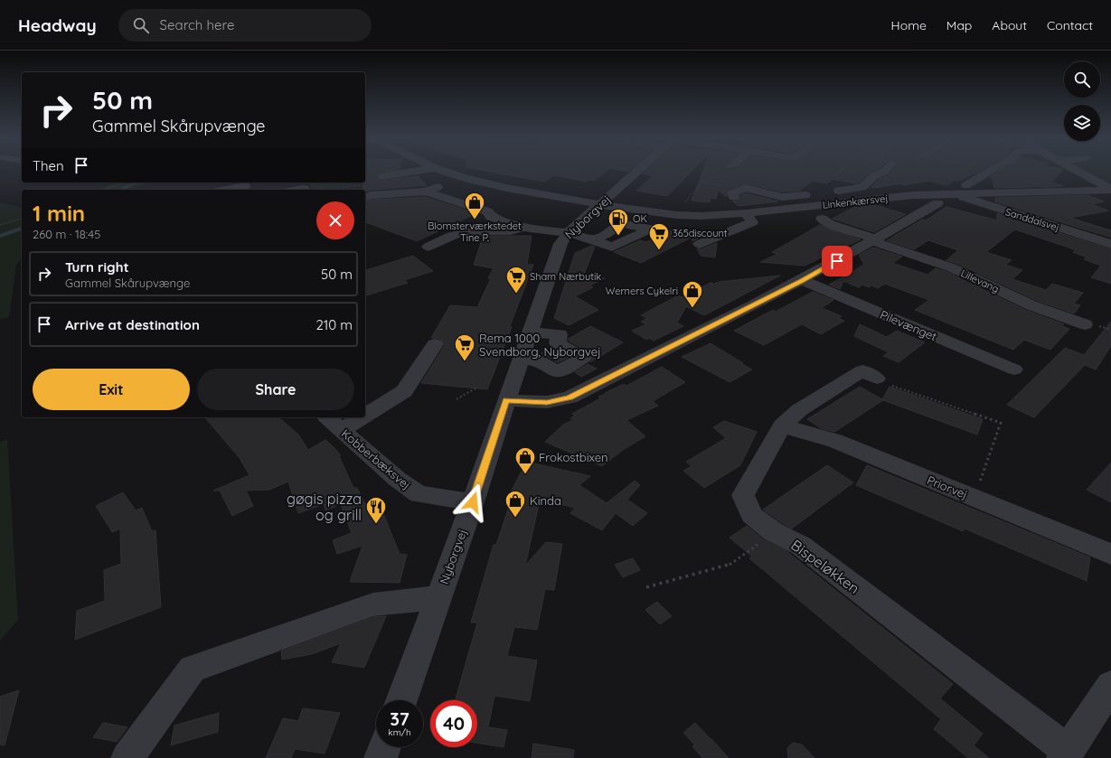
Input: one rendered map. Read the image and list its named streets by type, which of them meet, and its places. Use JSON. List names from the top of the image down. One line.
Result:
{"streets":{"street":["Linkenkærsvej","Nyborgvej","Sanddalsvej","Lillevang","Pilevænget","Kobberbæksvej","Priorvej","Bispeløkken"]},"crossings":[["Linkenkærsvej","Nyborgvej"],["Linkenkærsvej","Sanddalsvej"],["Nyborgvej","Kobberbæksvej"],["Priorvej","Bispeløkken"]],"places":{"shop":["Blomsterværkstedet Tine P.","Werners Cykelri","Frokostbixen","Kinda"],"fuel station":["OK"],"supermarket":["365discount","Sham Nærbutik","Rema 1000 Svendborg, Nyborgvej"],"restaurant":["gøgis pizza og grill"]},"page":{"header":"Headway","search":"Search here","nav":["Home","Map","About","Contact"],"turn":["50 m","Gammel Skårupvænge"],"then":"Then","heading":["1 min","260 m · 18:45"],"list":[{"name":"Turn right","note":"Gammel Skårupvænge","value":"50 m"},{"name":"Arrive at destination","value":"210 m"}],"buttons":["Exit","Share"],"speed":"37 km/h","limit":"40"}}
